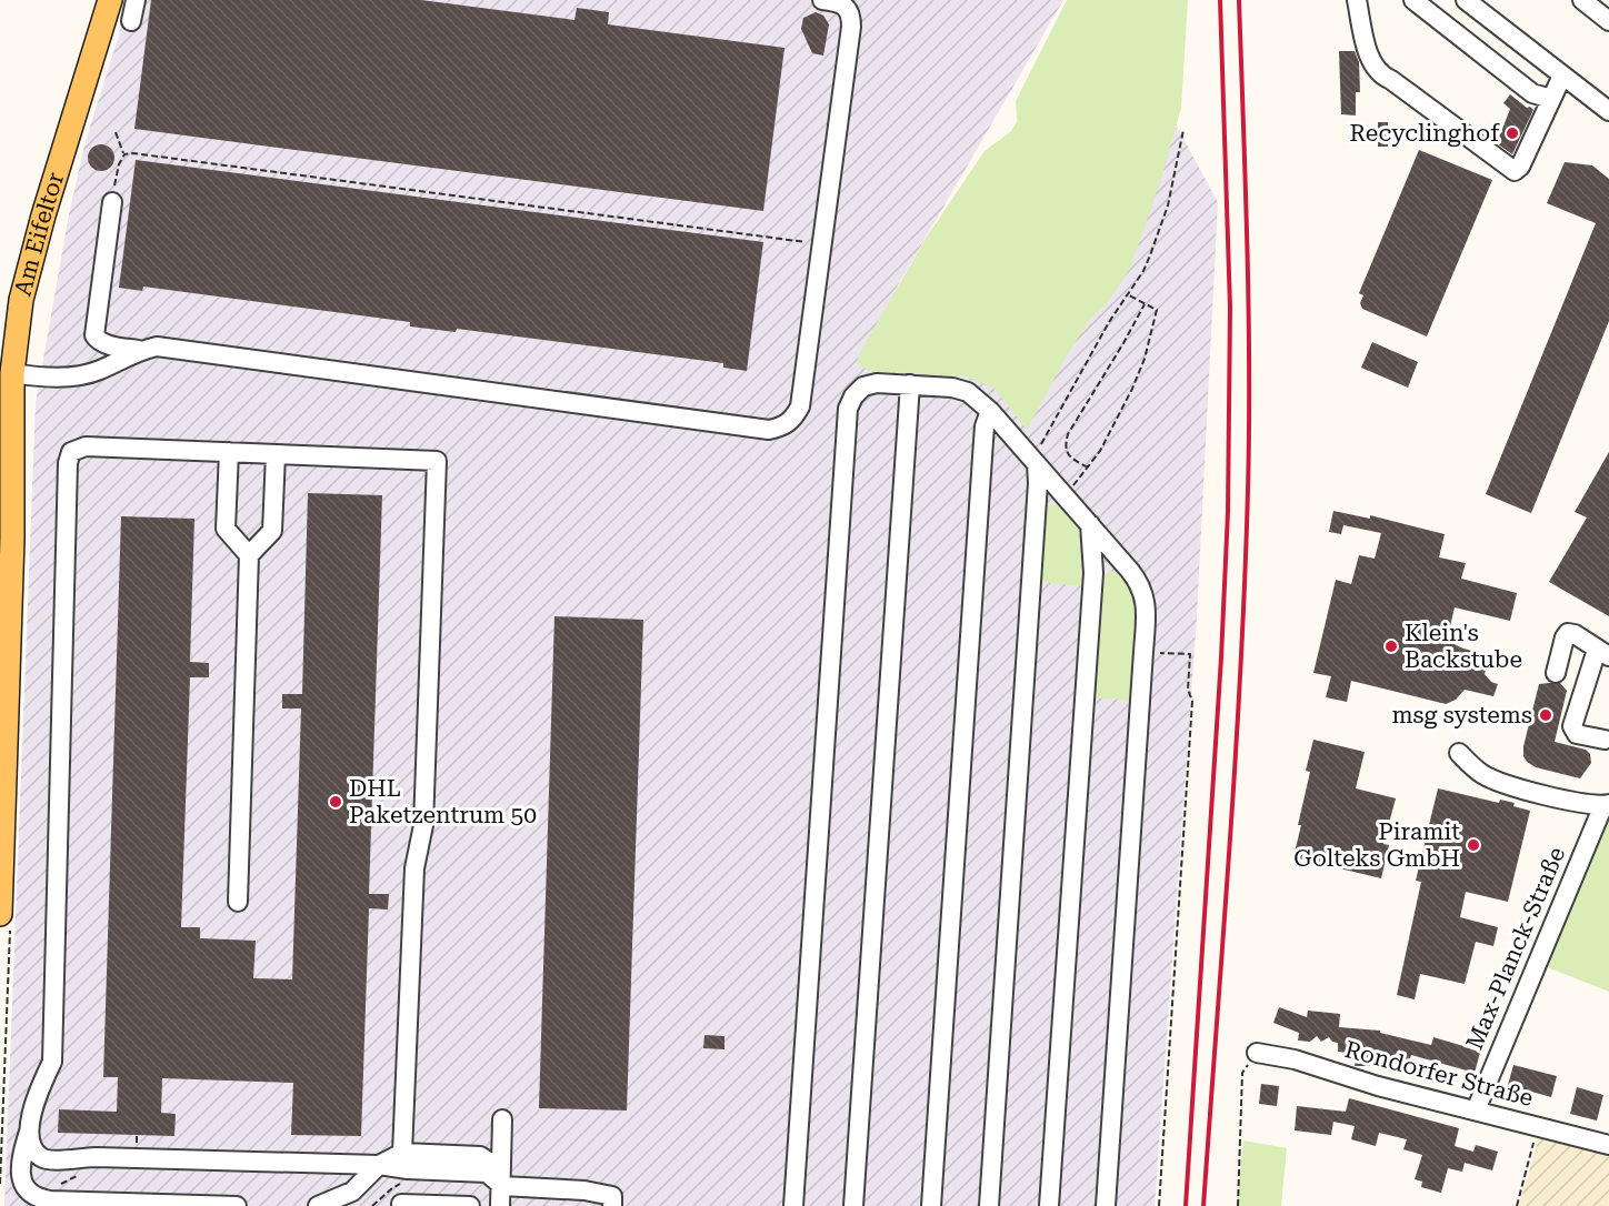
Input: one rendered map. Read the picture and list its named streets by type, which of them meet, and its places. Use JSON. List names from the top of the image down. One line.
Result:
{"streets":{"main road":["Am Eifeltor"],"street":["Max-Planck-Straße","Rondorfer Straße"]},"crossings":[["Max-Planck-Straße","Rondorfer Straße"]],"places":["Recyclinghof","Klein's Backstube","msg systems","DHL Paketzentrum 50","Piramit Golteks GmbH"]}
